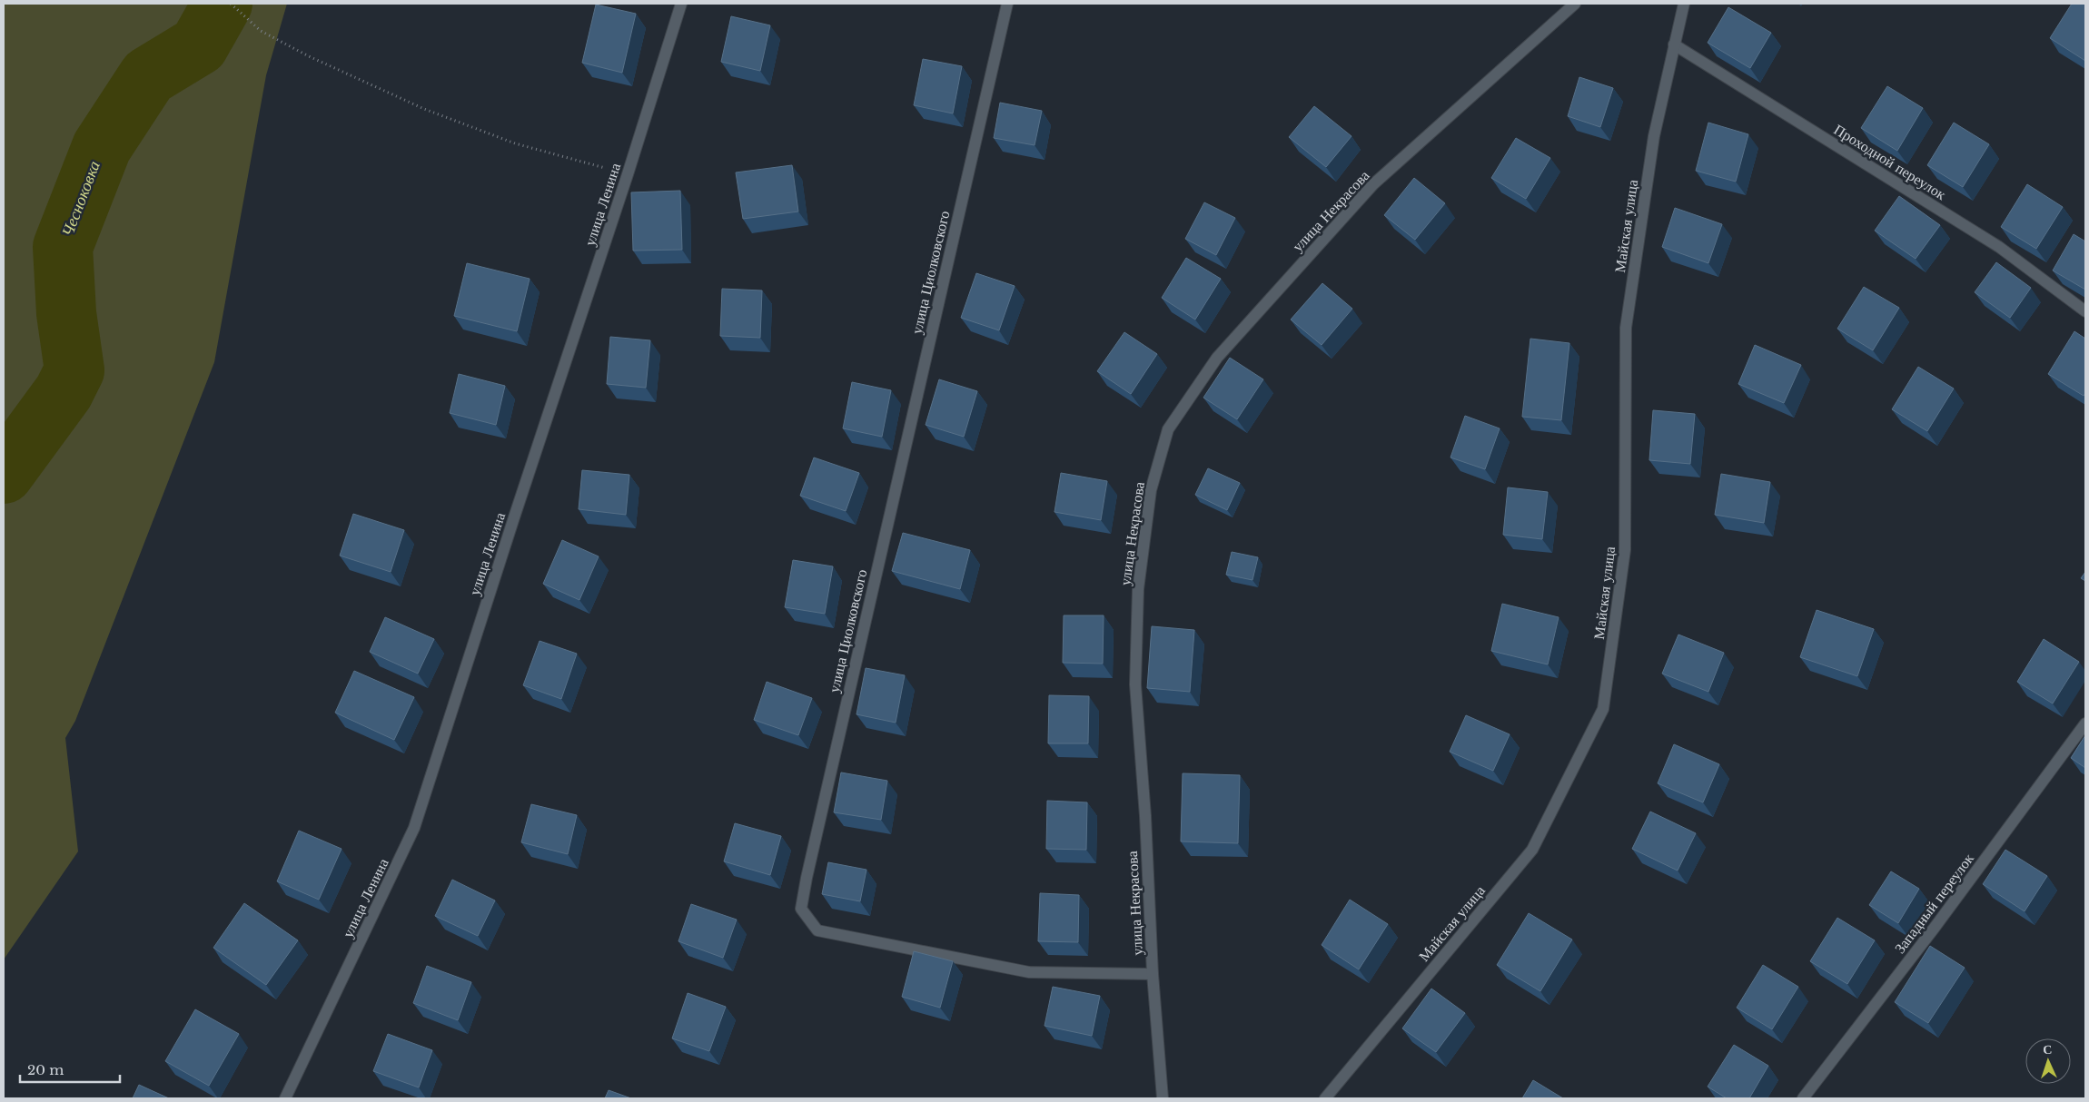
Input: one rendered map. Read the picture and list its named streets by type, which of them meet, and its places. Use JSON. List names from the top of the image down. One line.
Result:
{"streets":{"street":["Проходной переулок","улица Ленина","улица Некрасова","Майская улица","улица Циолковского","Западный переулок"]},"crossings":[["Проходной переулок","Майская улица"],["улица Некрасова","улица Циолковского"]],"water":["Чесноковка"],"scale_bar":"20 m","north":"top"}
